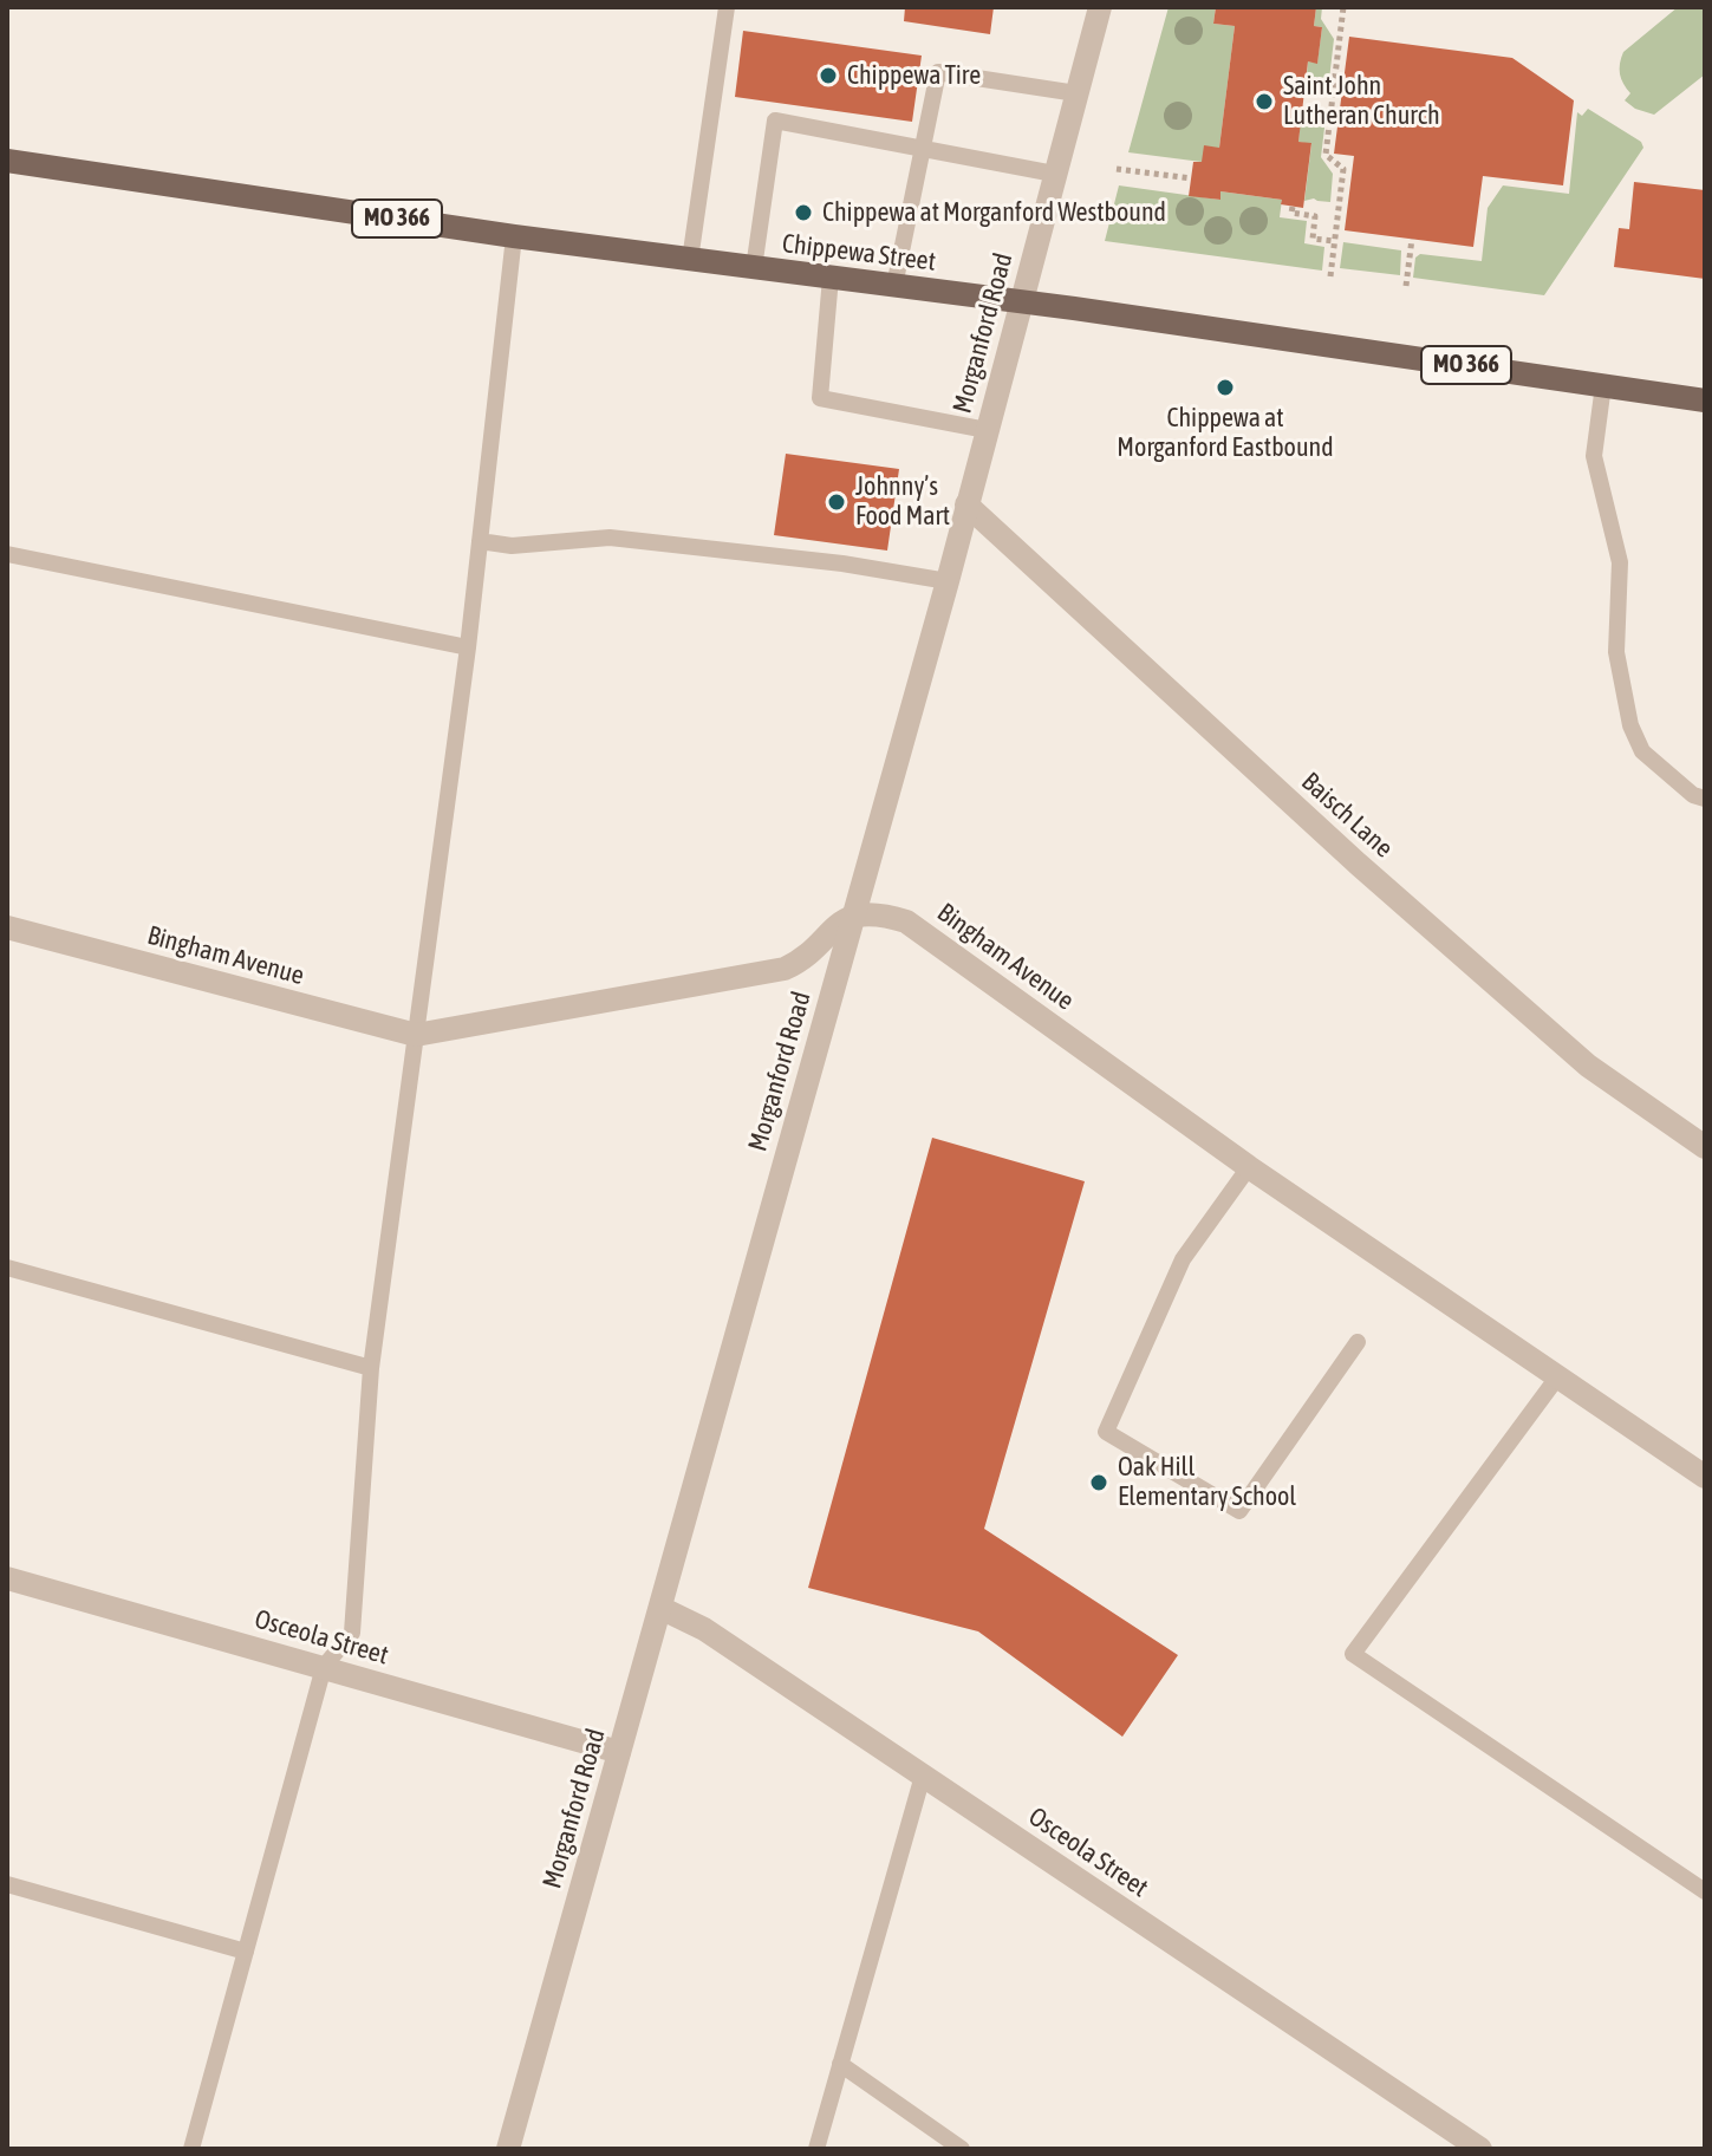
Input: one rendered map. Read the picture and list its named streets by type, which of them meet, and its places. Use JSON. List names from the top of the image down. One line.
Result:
{"streets":{"main road":["MO 366","Chippewa Street"],"street":["Morganford Road","Baisch Lane","Bingham Avenue","Osceola Street"]},"crossings":[["Chippewa Street","Morganford Road"],["Morganford Road","Baisch Lane"],["Morganford Road","Bingham Avenue"],["Morganford Road","Osceola Street"]],"places":["Chippewa Tire","Saint John Lutheran Church","Chippewa at Morganford Westbound","Chippewa at Morganford Eastbound","Johnny’s Food Mart","Oak Hill Elementary School"]}
